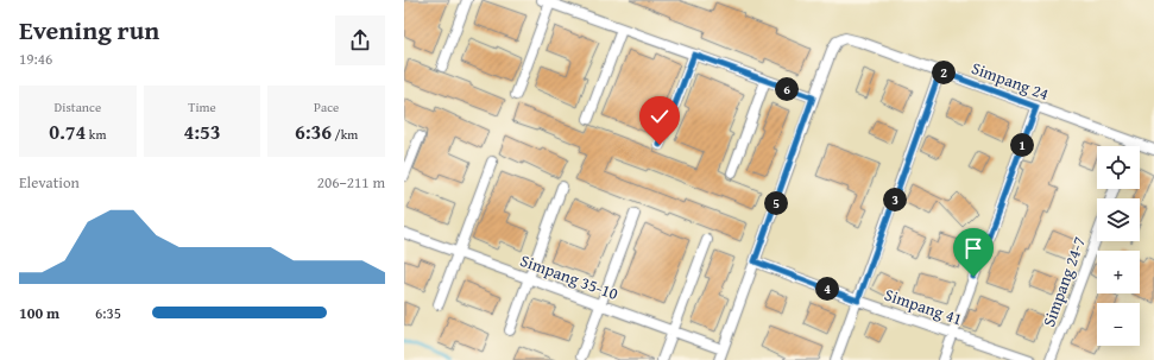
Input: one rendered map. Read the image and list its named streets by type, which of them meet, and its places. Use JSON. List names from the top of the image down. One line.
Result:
{"streets":{"street":["Simpang 24","Simpang 35-10","Simpang 24-7","Simpang 41"]},"page":{"heading":["Evening run","19:46"],"pins":["2","6","1","3","5","4"],"stats":[["Distance","0.74 km"],["Time","4:53"],["Pace","6:36 /km"]],"map_buttons":["+","−"],"chart":["Elevation","206–211 m"],"list":[{"name":"100 m","note":"6:35"}]}}
